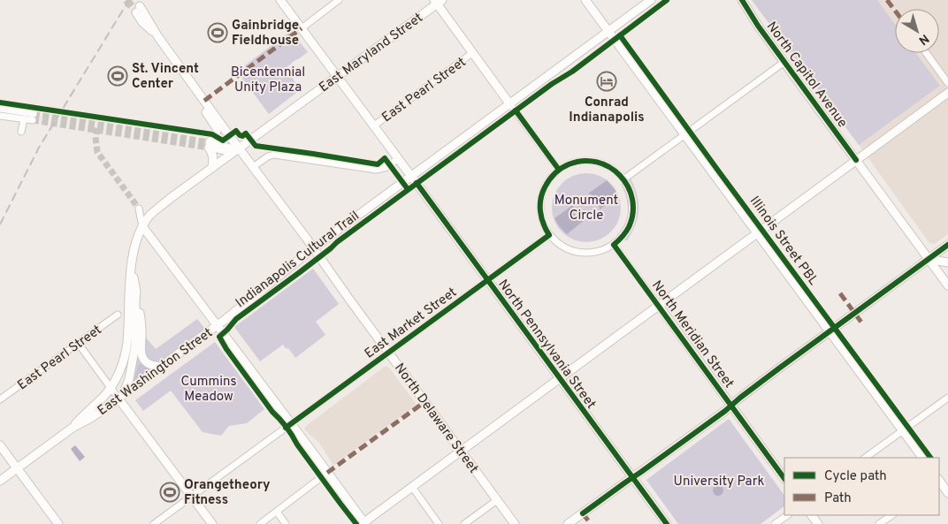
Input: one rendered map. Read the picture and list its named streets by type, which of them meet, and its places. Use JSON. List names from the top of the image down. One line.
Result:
{"streets":{"main road":["East Maryland Street","North Capitol Avenue","North Meridian Street","North Pennsylvania Street","East Washington Street","North Delaware Street"],"street":["East Pearl Street","East Market Street"],"cycle path":["Illinois Street PBL","Indianapolis Cultural Trail"]},"crossings":[["East Maryland Street","North Pennsylvania Street"],["East Maryland Street","East Washington Street"],["East Maryland Street","North Delaware Street"],["East Pearl Street","North Pennsylvania Street"],["East Market Street","North Meridian Street"],["East Market Street","North Pennsylvania Street"],["East Market Street","North Delaware Street"],["North Pennsylvania Street","East Washington Street"],["East Washington Street","North Delaware Street"]],"parks":["Bicentennial Unity Plaza","Monument Circle","Cummins Meadow","University Park"],"places":{"sports":["Gainbridge Fieldhouse","St. Vincent Center","Orangetheory Fitness"],"hotel":["Conrad Indianapolis"]},"legend":["Cycle path","Path"],"north":"bottom right"}
